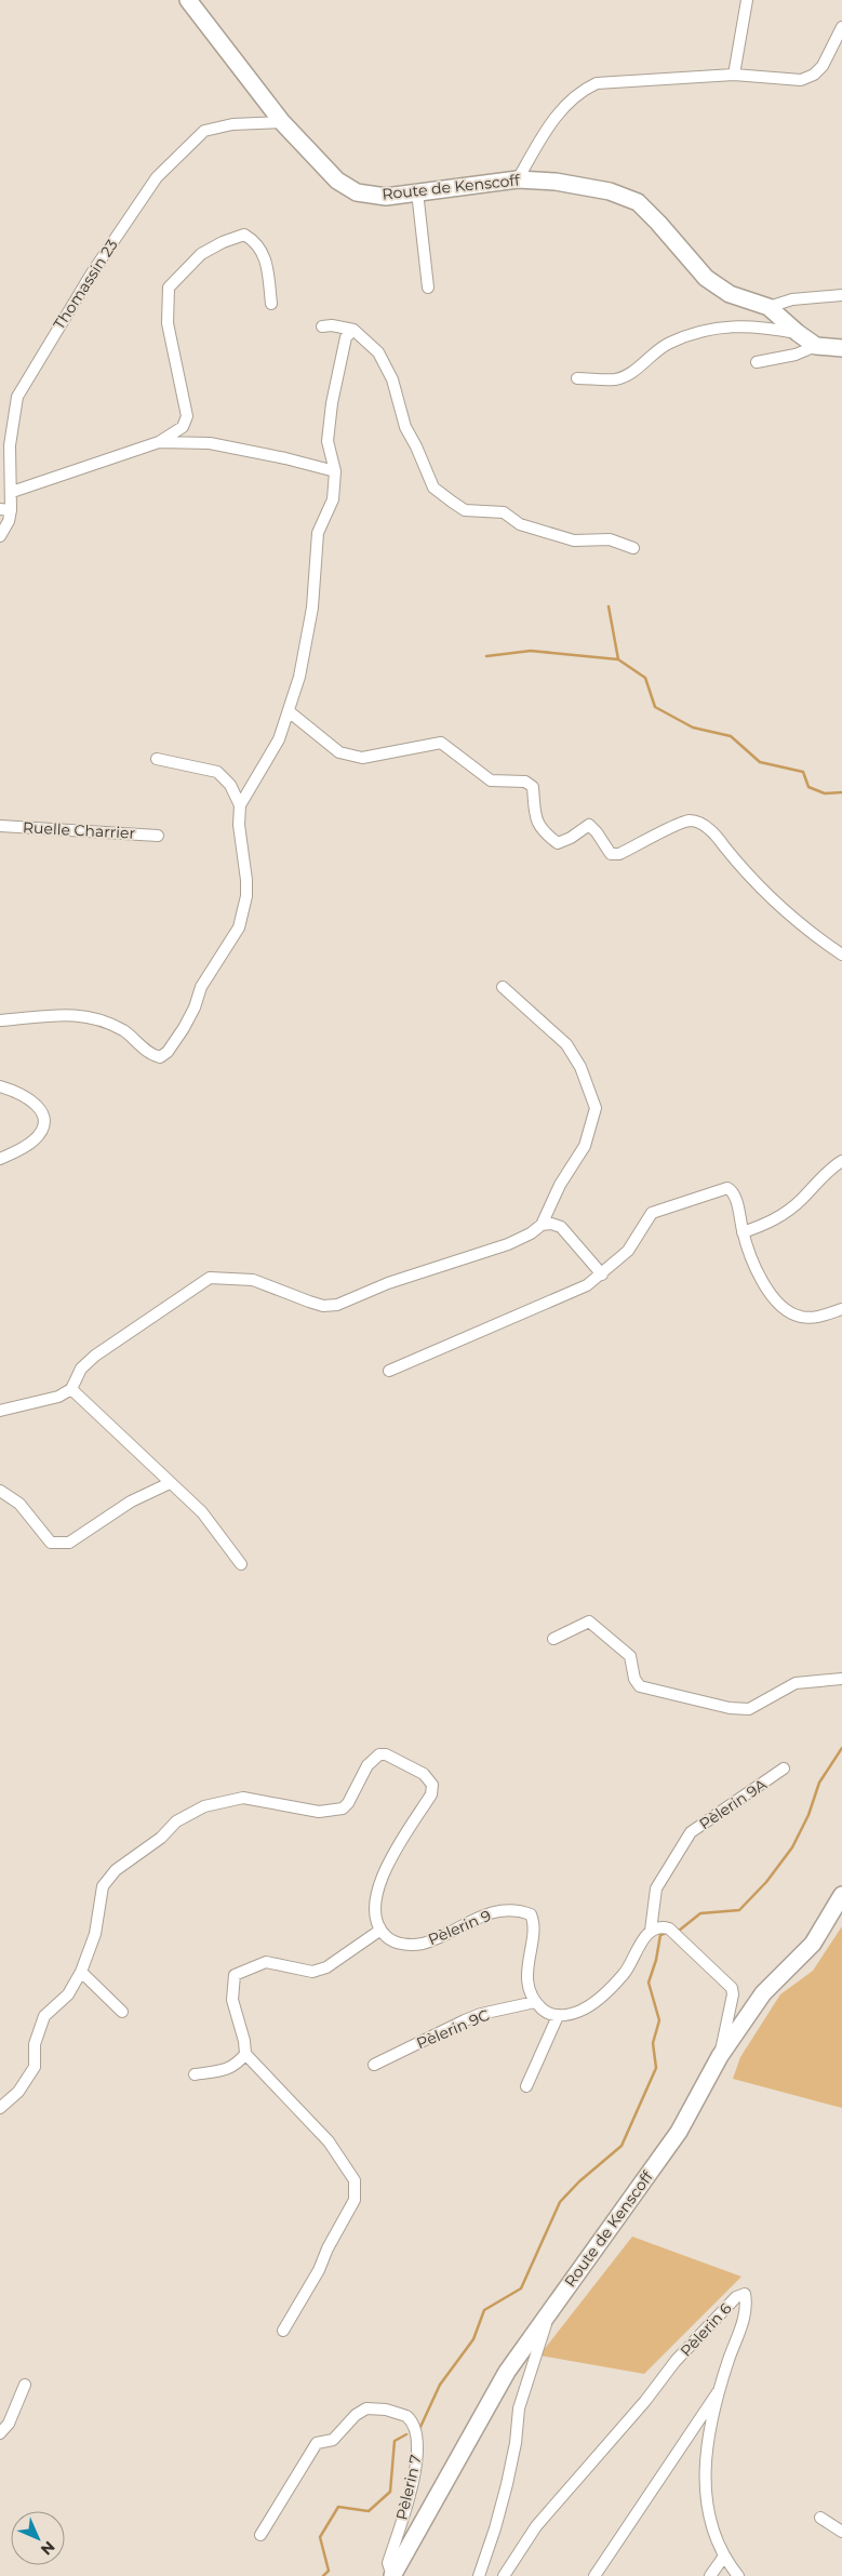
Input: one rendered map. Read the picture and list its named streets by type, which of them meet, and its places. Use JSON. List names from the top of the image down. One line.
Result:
{"streets":{"main road":["Route de Kenscoff"],"street":["Thomassin 23","Ruelle Charrier","Pèlerin 9A","Pèlerin 9","Pèlerin 9C","Pèlerin 6","Pèlerin 7"]},"crossings":[["Route de Kenscoff","Thomassin 23"],["Route de Kenscoff","Pèlerin 7"],["Pèlerin 9","Pèlerin 9C"]],"north":"bottom right"}
